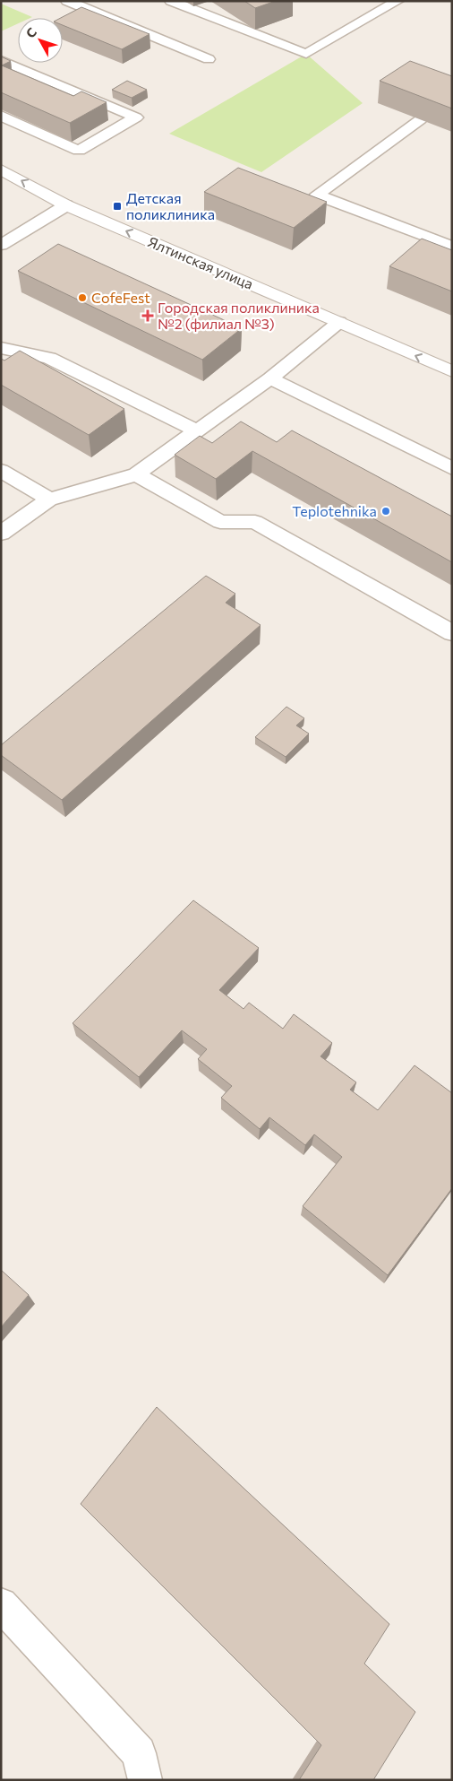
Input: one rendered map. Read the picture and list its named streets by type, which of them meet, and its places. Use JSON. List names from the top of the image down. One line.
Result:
{"streets":{"street":["Ялтинская улица"]},"one_way":["Ялтинская улица"],"places":{"transit":["Детская поликлиника"],"other":["CofeFest","Teplotehnika"],"health":["Городская поликлиника №2 (филиал №3)"]},"north":"top left"}
